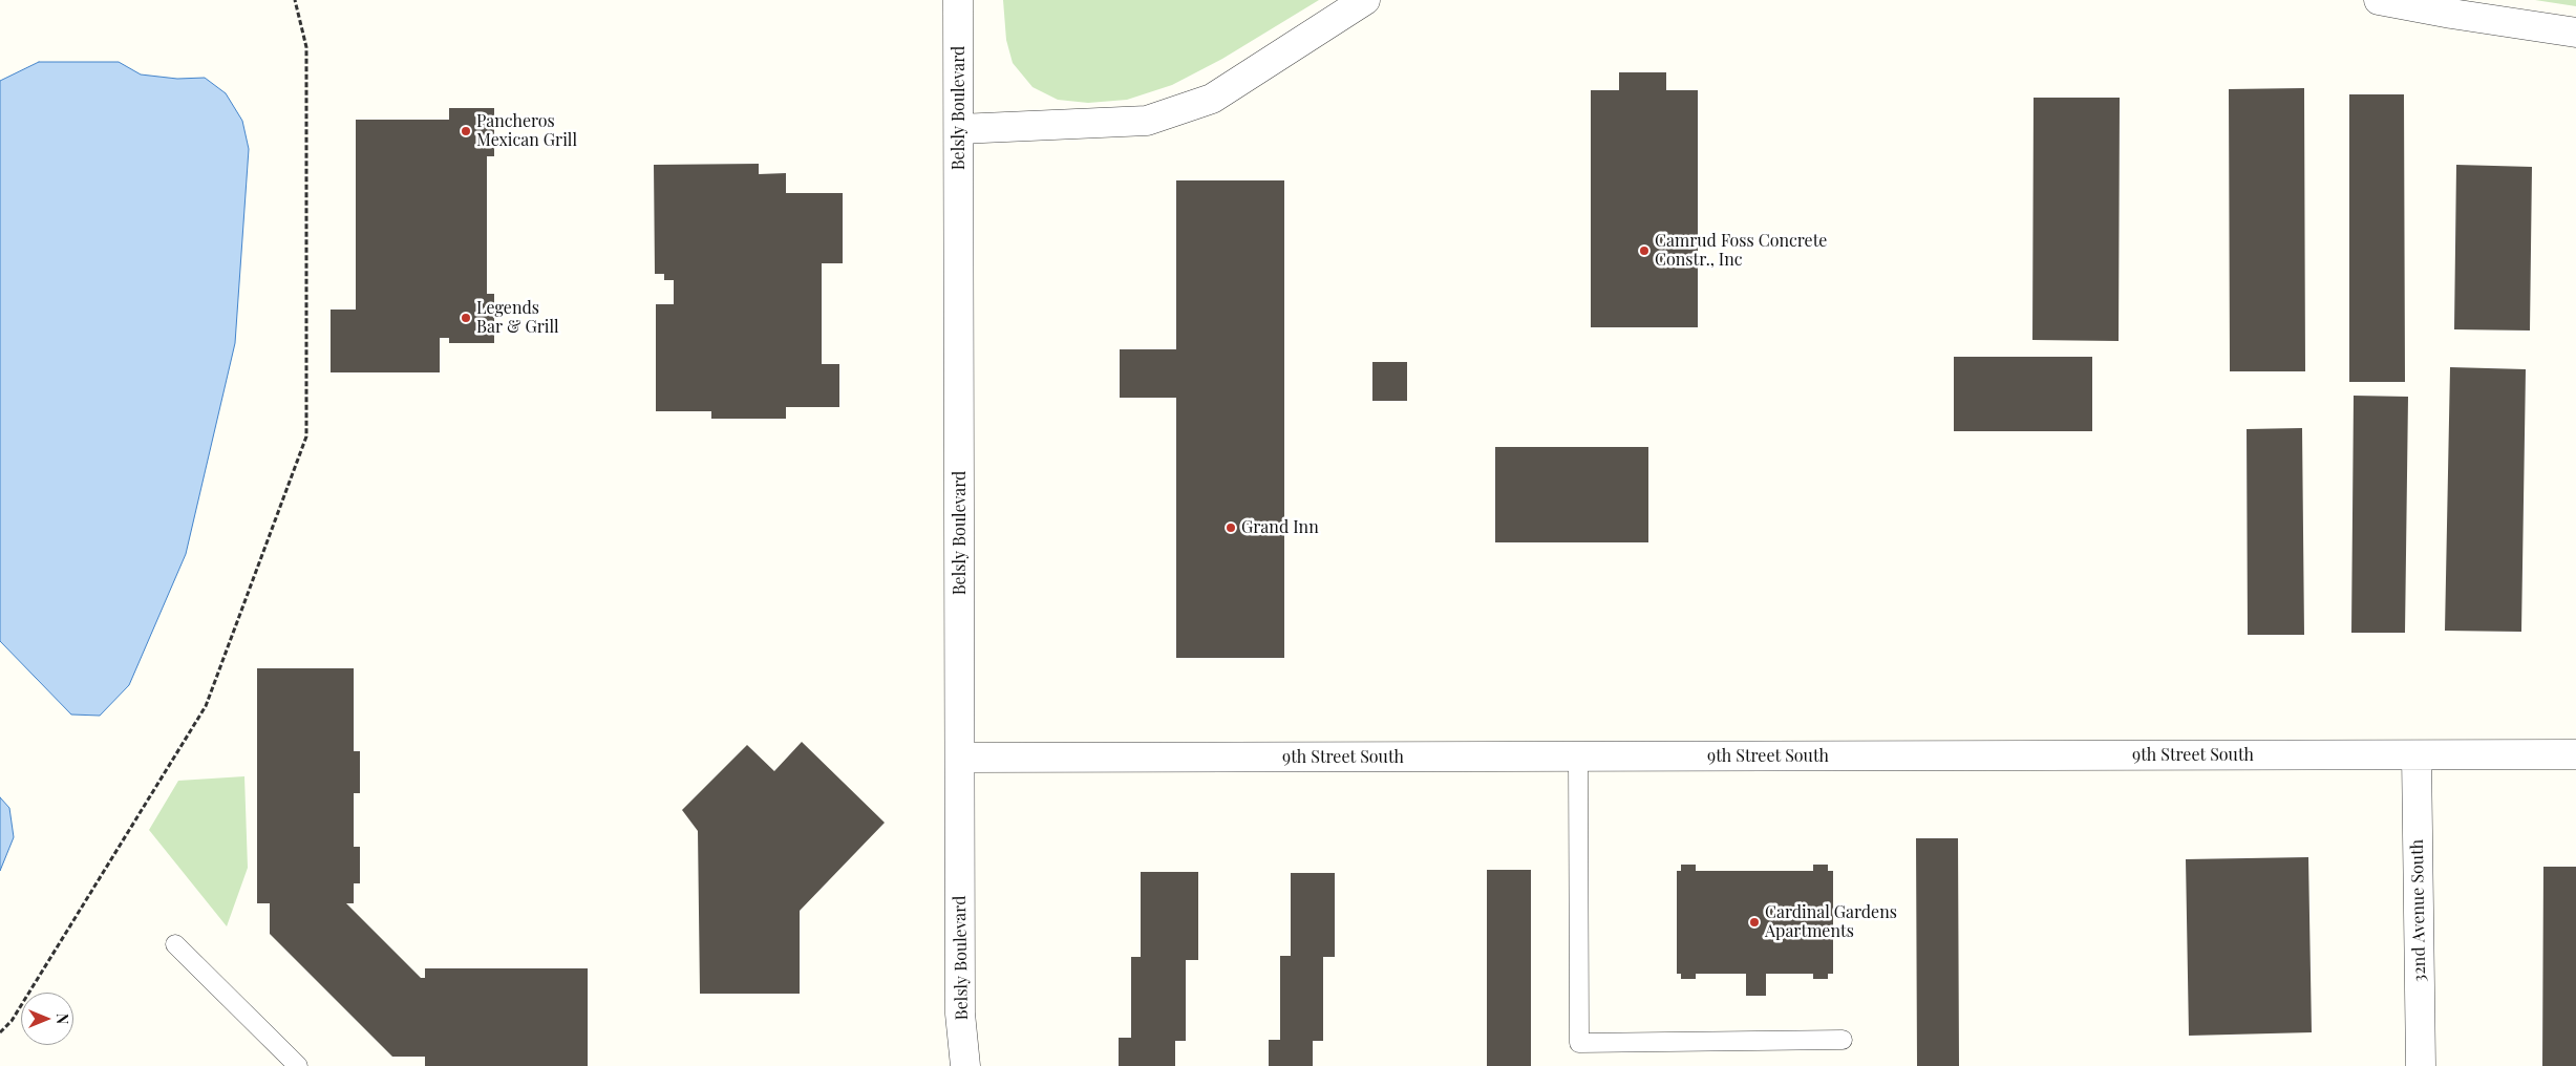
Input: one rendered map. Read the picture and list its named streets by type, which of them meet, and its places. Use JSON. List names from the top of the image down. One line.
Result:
{"streets":{"street":["Belsly Boulevard","9th Street South","32nd Avenue South"]},"crossings":[["Belsly Boulevard","9th Street South"],["9th Street South","32nd Avenue South"]],"places":["Pancheros Mexican Grill","Camrud Foss Concrete Constr., Inc","Legends Bar & Grill","Grand Inn","Cardinal Gardens Apartments"],"north":"right"}
